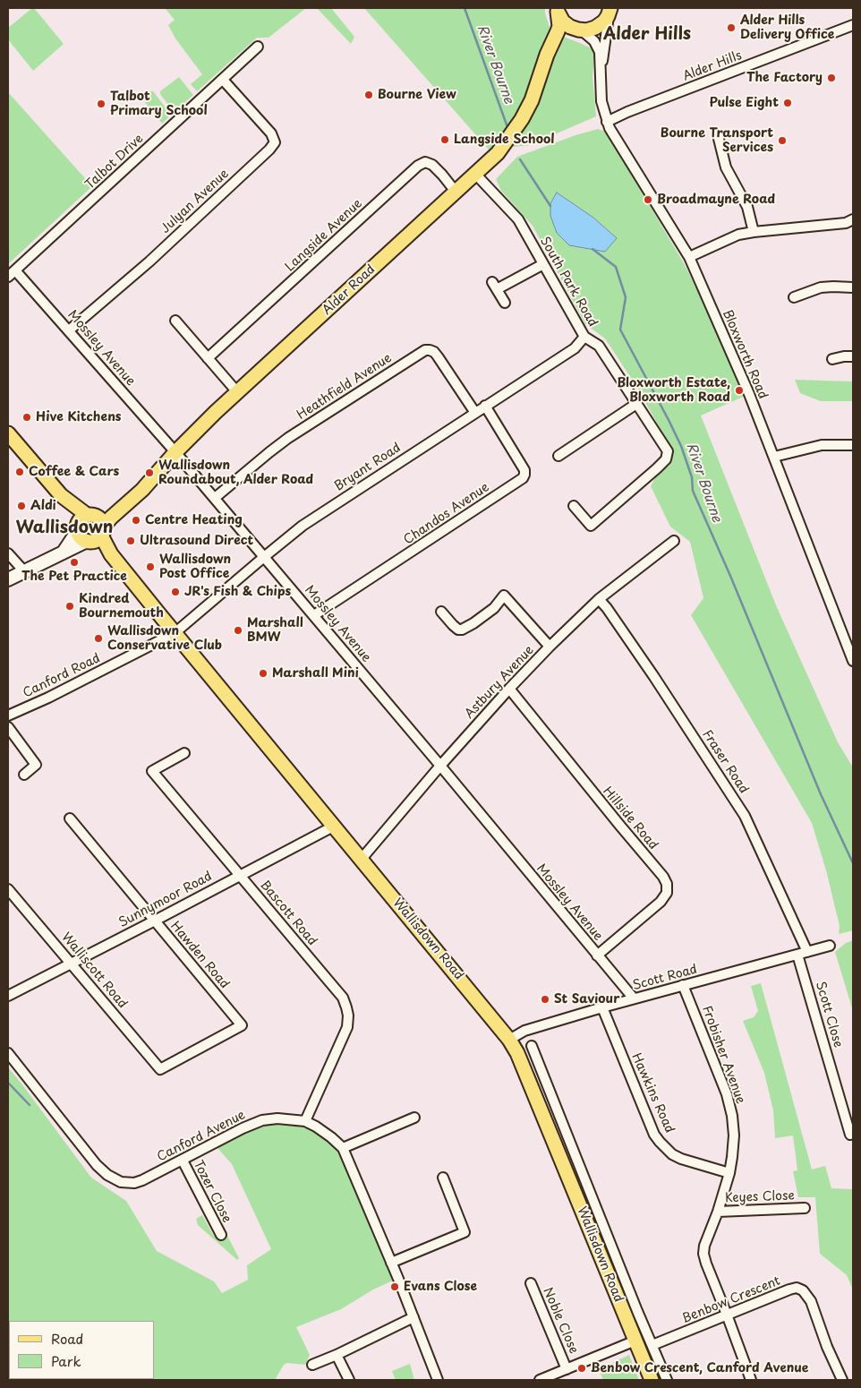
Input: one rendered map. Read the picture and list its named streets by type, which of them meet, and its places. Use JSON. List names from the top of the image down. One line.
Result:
{"streets":{"main road":["Alder Road","Wallisdown Road"],"street":["Alder Hills","Talbot Drive","Julyan Avenue","Langside Avenue","South Park Road","Mossley Avenue","Bloxworth Road","Heathfield Avenue","Bryant Road","Chandos Avenue","Canford Road","Astbury Avenue","Fraser Road","Hillside Road","Sunnymoor Road","Bascott Road","Hawden Road","Walliscott Road","Scott Road","Scott Close","Frobisher Avenue","Hawkins Road","Canford Avenue","Tozer Close","Keyes Close","Benbow Crescent","Noble Close"]},"crossings":[["Alder Hills","Bloxworth Road"],["Talbot Drive","Julyan Avenue"],["Talbot Drive","Mossley Avenue"],["Julyan Avenue","Mossley Avenue"],["Langside Avenue","Alder Road"],["South Park Road","Alder Road"],["South Park Road","Bryant Road"],["Alder Road","Mossley Avenue"],["Alder Road","Bloxworth Road"],["Alder Road","Wallisdown Road"],["Mossley Avenue","Heathfield Avenue"],["Mossley Avenue","Bryant Road"],["Mossley Avenue","Chandos Avenue"],["Mossley Avenue","Astbury Avenue"],["Mossley Avenue","Hillside Road"],["Mossley Avenue","Scott Road"],["Heathfield Avenue","Bryant Road"],["Bryant Road","Chandos Avenue"],["Bryant Road","Canford Road"],["Bryant Road","Wallisdown Road"],["Canford Road","Wallisdown Road"],["Astbury Avenue","Fraser Road"],["Astbury Avenue","Hillside Road"],["Astbury Avenue","Wallisdown Road"],["Fraser Road","Scott Road"],["Sunnymoor Road","Bascott Road"],["Sunnymoor Road","Wallisdown Road"],["Sunnymoor Road","Hawden Road"],["Sunnymoor Road","Walliscott Road"],["Bascott Road","Canford Avenue"],["Wallisdown Road","Scott Road"],["Wallisdown Road","Benbow Crescent"],["Hawden Road","Walliscott Road"],["Scott Road","Scott Close"],["Scott Road","Frobisher Avenue"],["Scott Road","Hawkins Road"],["Frobisher Avenue","Hawkins Road"],["Frobisher Avenue","Keyes Close"],["Frobisher Avenue","Benbow Crescent"],["Canford Avenue","Tozer Close"]],"districts":["Alder Hills","Wallisdown"],"water":["River Bourne"],"places":["Alder Hills Delivery Office","The Factory","Bourne View","Pulse Eight","Talbot Primary School","Langside School","Bourne Transport Services","Broadmayne Road","Bloxworth Estate, Bloxworth Road","Hive Kitchens","Coffee & Cars","Wallisdown Roundabout, Alder Road","Aldi","Centre Heating","Ultrasound Direct","The Pet Practice","Wallisdown Post Office","JR's Fish & Chips","Kindred Bournemouth","Marshall BMW","Wallisdown Conservative Club","Marshall Mini","St Saviour","Evans Close","Benbow Crescent, Canford Avenue"],"legend":["Road","Park"]}
